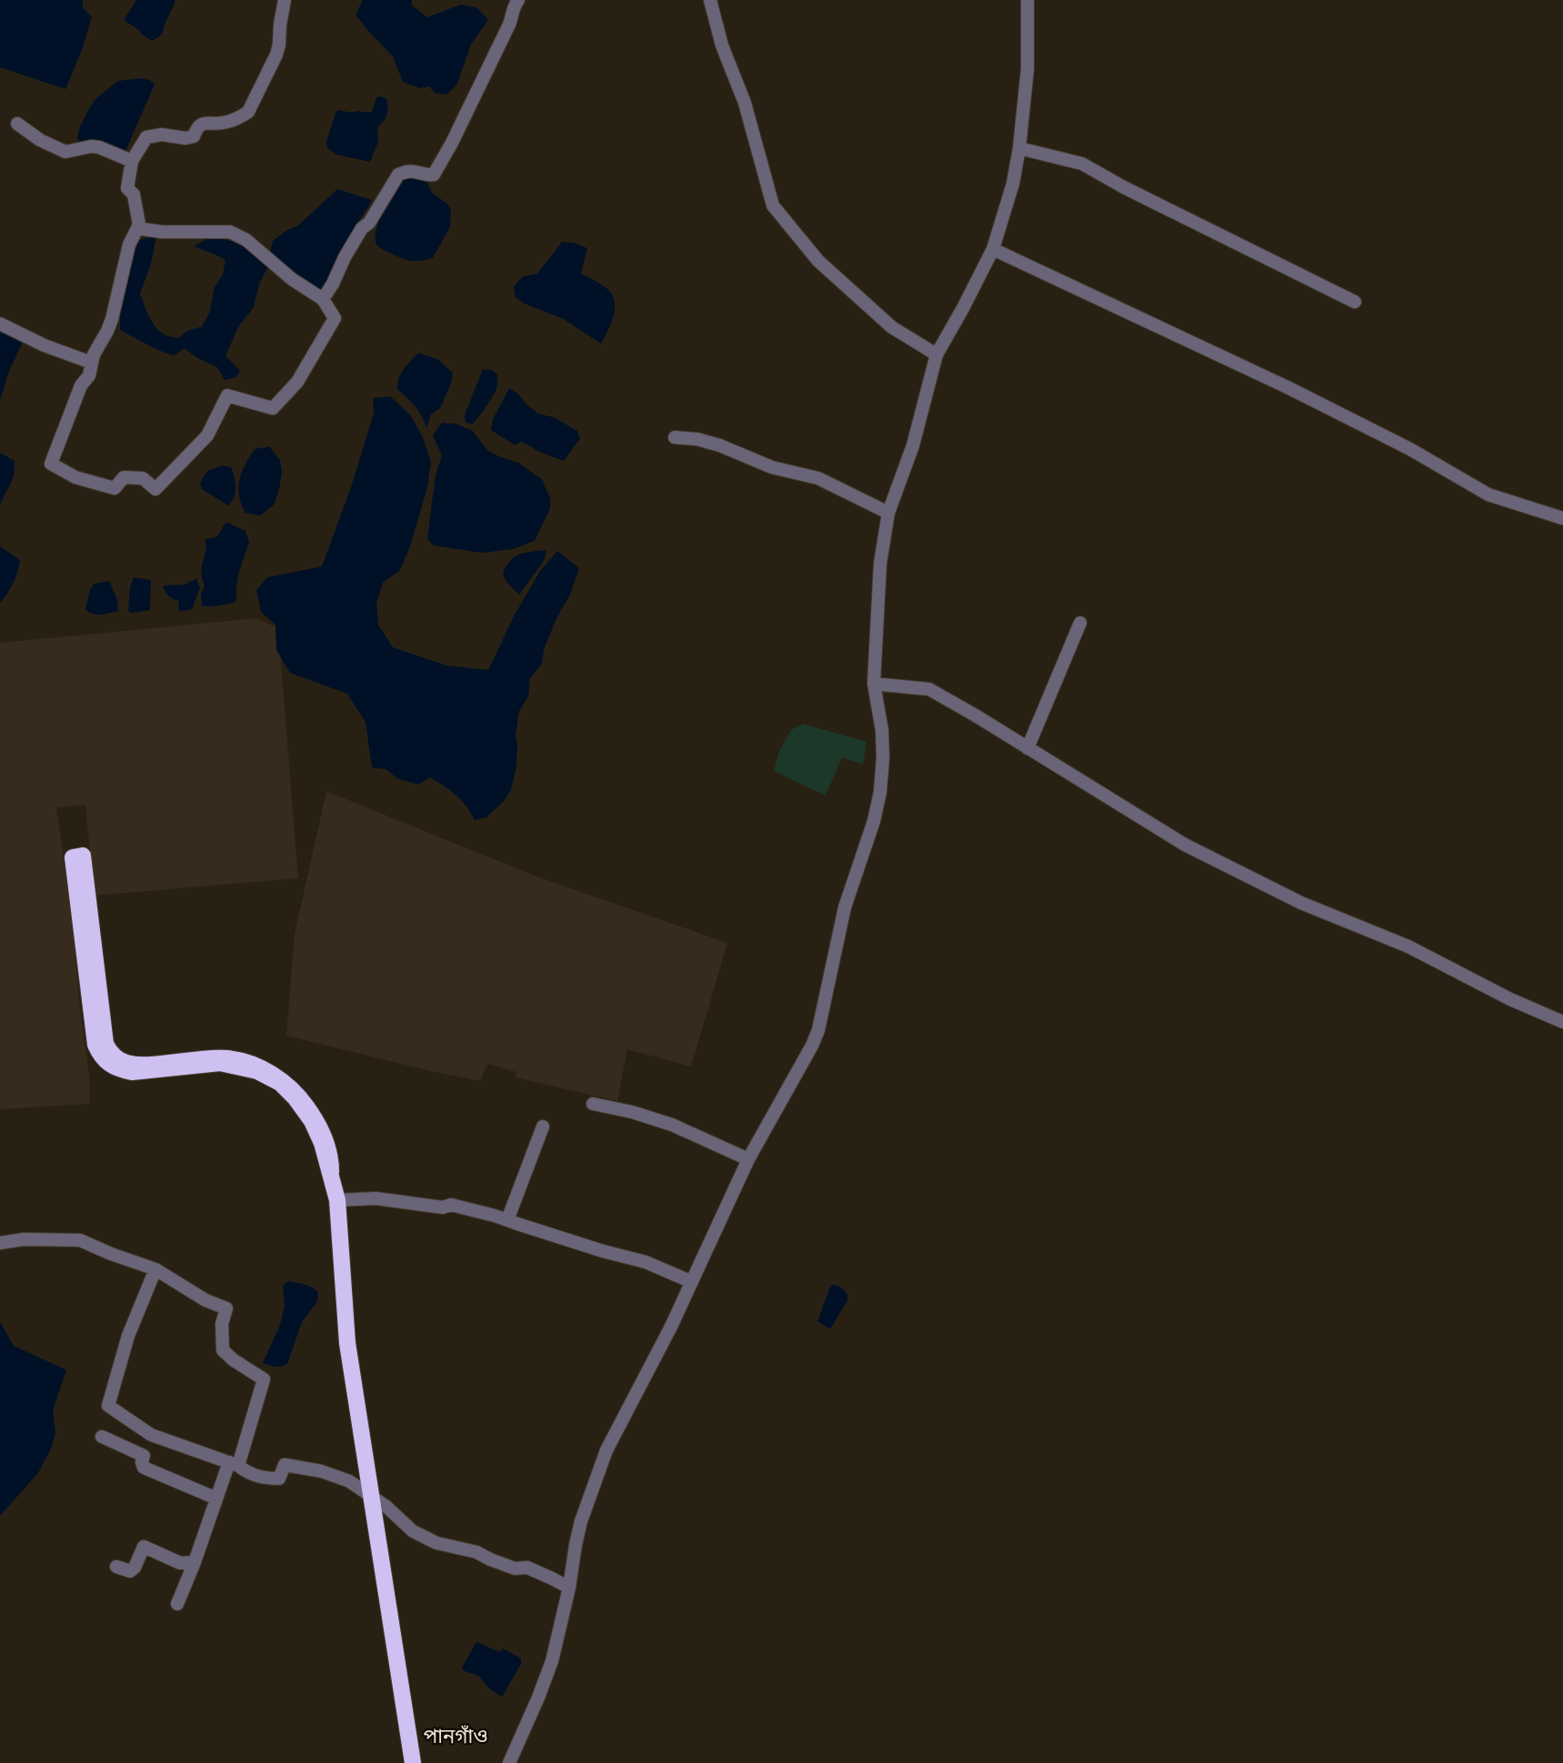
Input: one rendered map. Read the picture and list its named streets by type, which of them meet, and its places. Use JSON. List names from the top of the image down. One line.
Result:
{"districts":["পানগাঁও"]}
